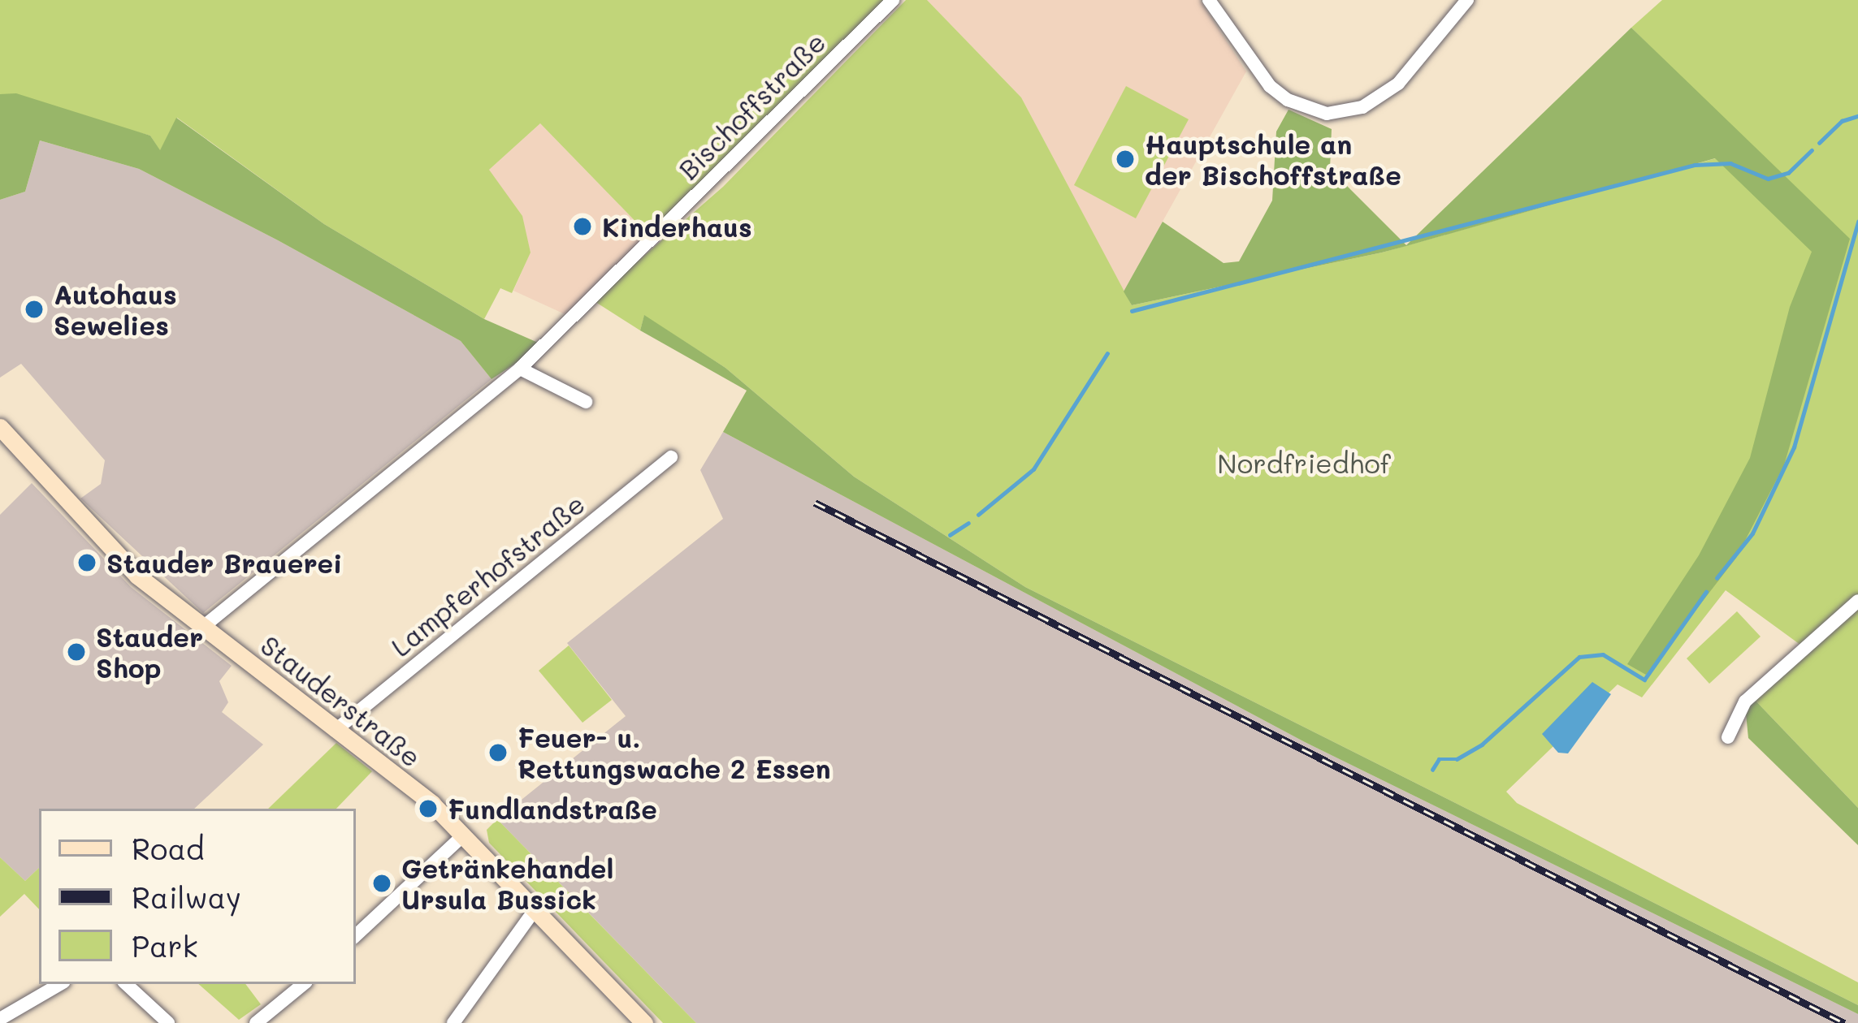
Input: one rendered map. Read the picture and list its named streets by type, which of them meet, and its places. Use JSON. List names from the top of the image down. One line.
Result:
{"streets":{"main road":["Stauderstraße"],"street":["Bischoffstraße","Lampferhofstraße"]},"crossings":[["Bischoffstraße","Stauderstraße"],["Lampferhofstraße","Stauderstraße"]],"parks":["Nordfriedhof"],"places":["Hauptschule an der Bischoffstraße","Kinderhaus","Autohaus Sewelies","Stauder Brauerei","Stauder Shop","Feuer- u. Rettungswache 2 Essen","Fundlandstraße","Getränkehandel Ursula Bussick"],"legend":["Road","Railway","Park"]}
